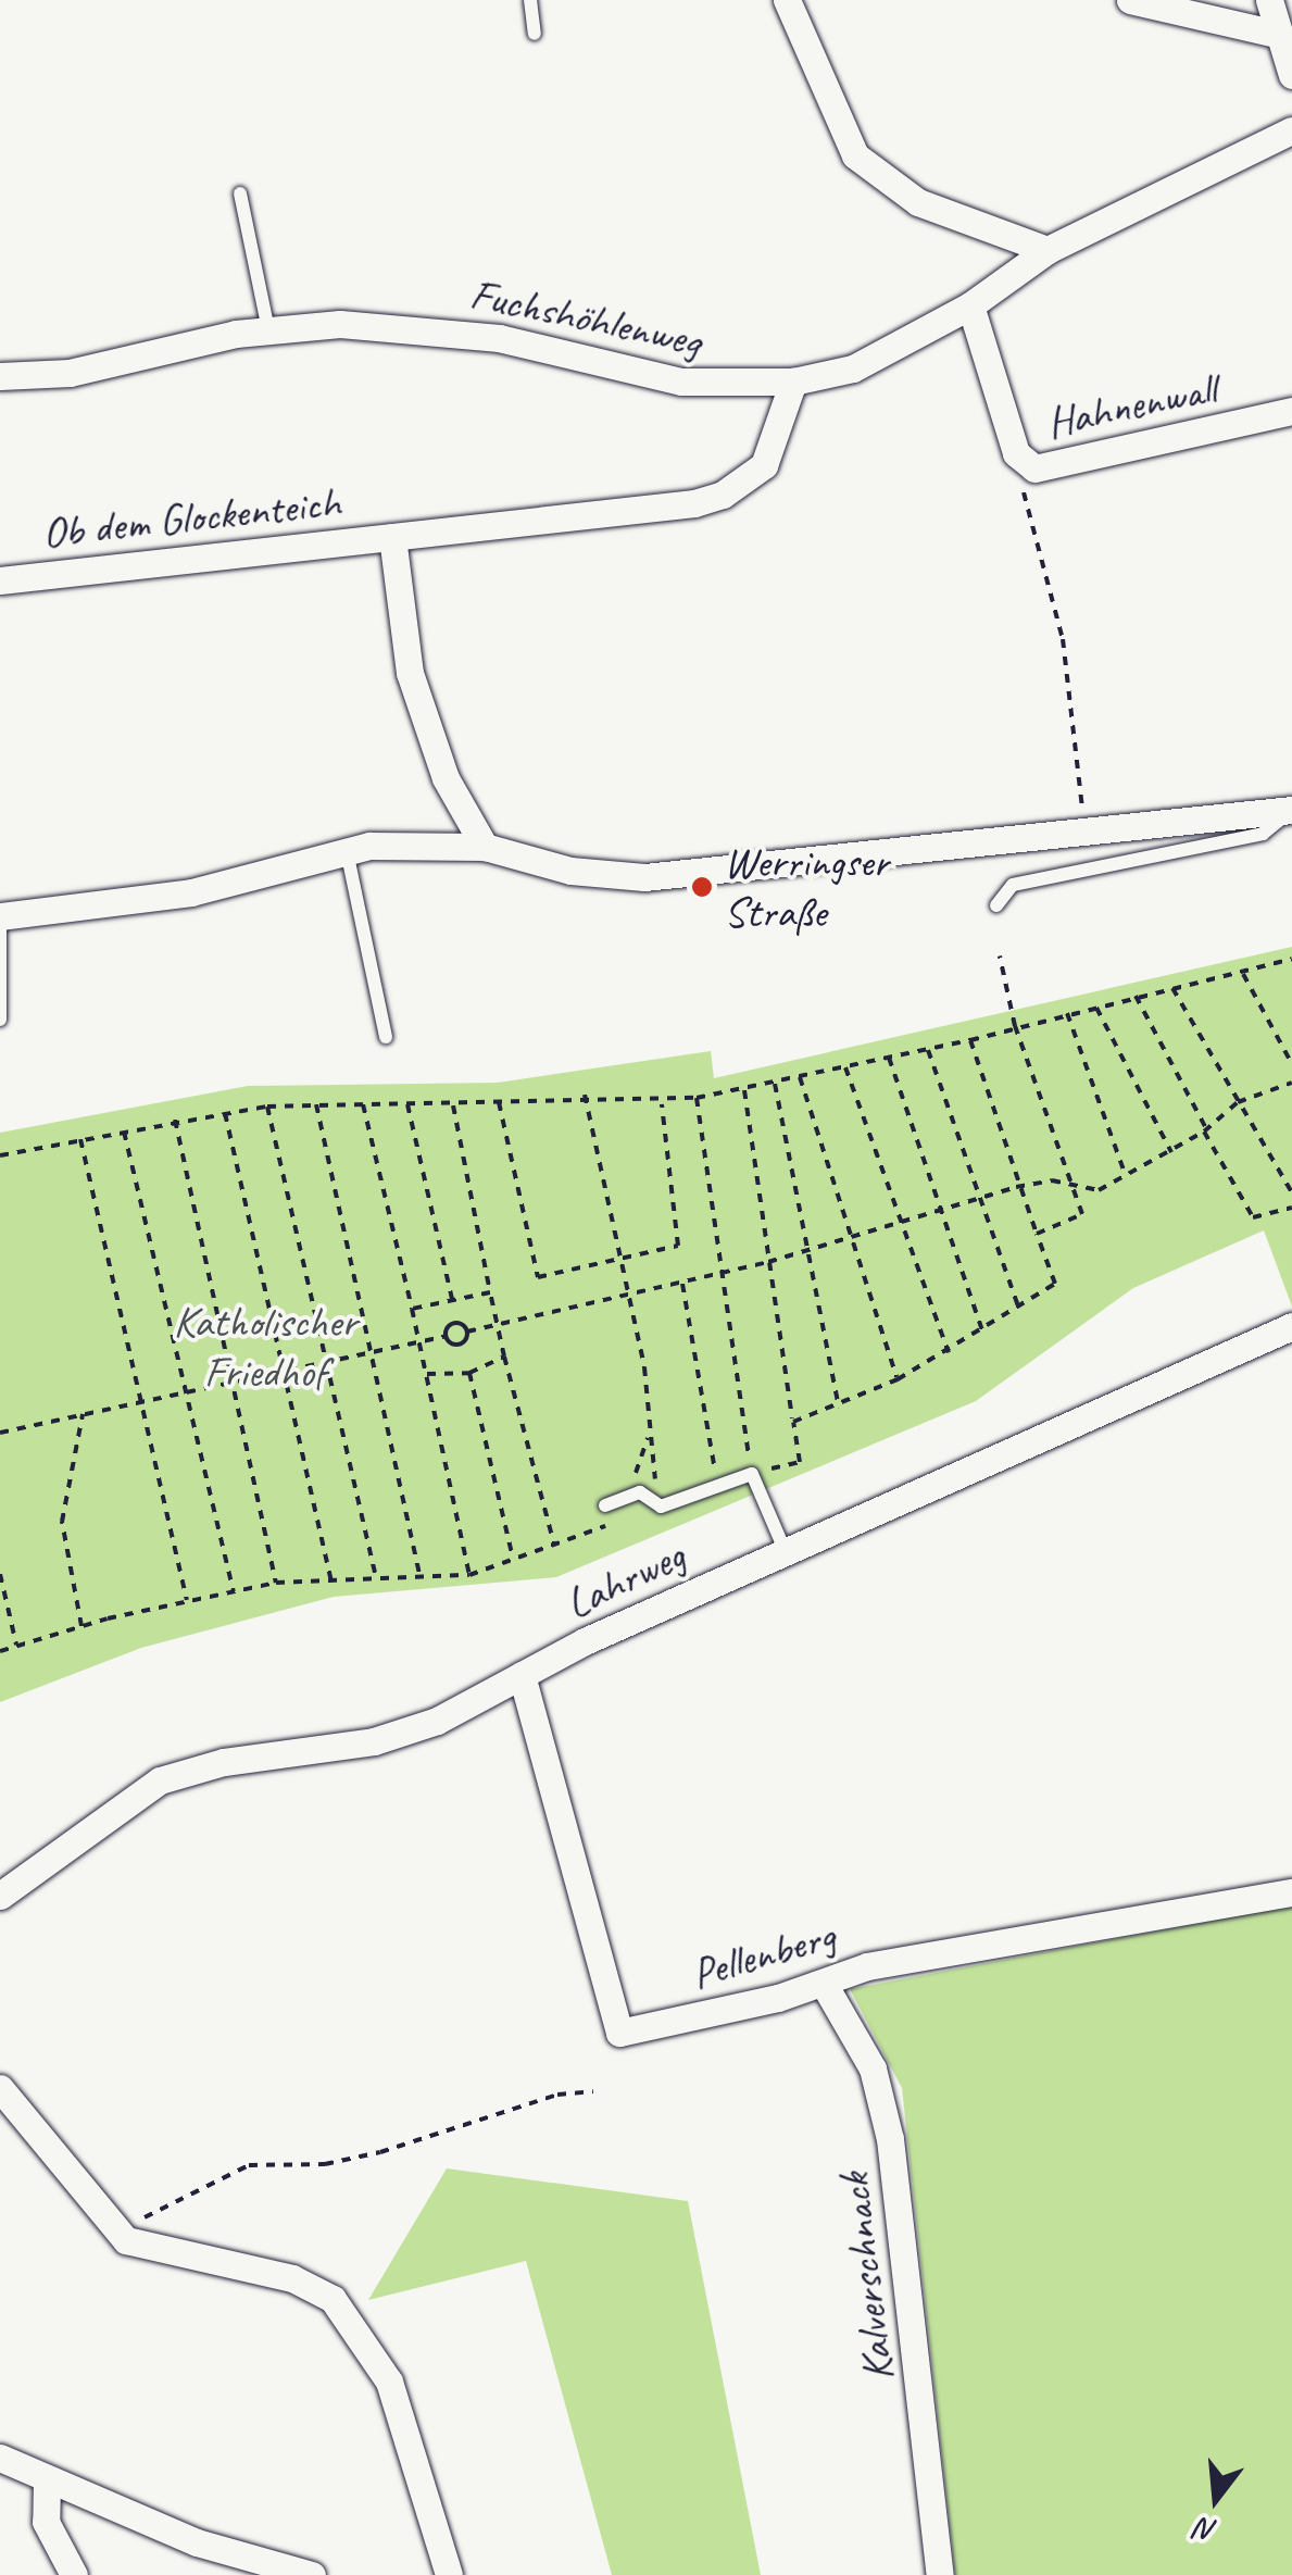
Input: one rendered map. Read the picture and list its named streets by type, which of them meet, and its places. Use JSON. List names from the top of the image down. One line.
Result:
{"streets":{"street":["Fuchshöhlenweg","Hahnenwall","Ob dem Glockenteich","Lahrweg","Pellenberg","Kalverschnack"]},"crossings":[["Fuchshöhlenweg","Hahnenwall"],["Fuchshöhlenweg","Ob dem Glockenteich"],["Lahrweg","Pellenberg"],["Pellenberg","Kalverschnack"]],"parks":["Katholischer Friedhof"],"places":["Werringser Straße"],"north":"bottom"}
